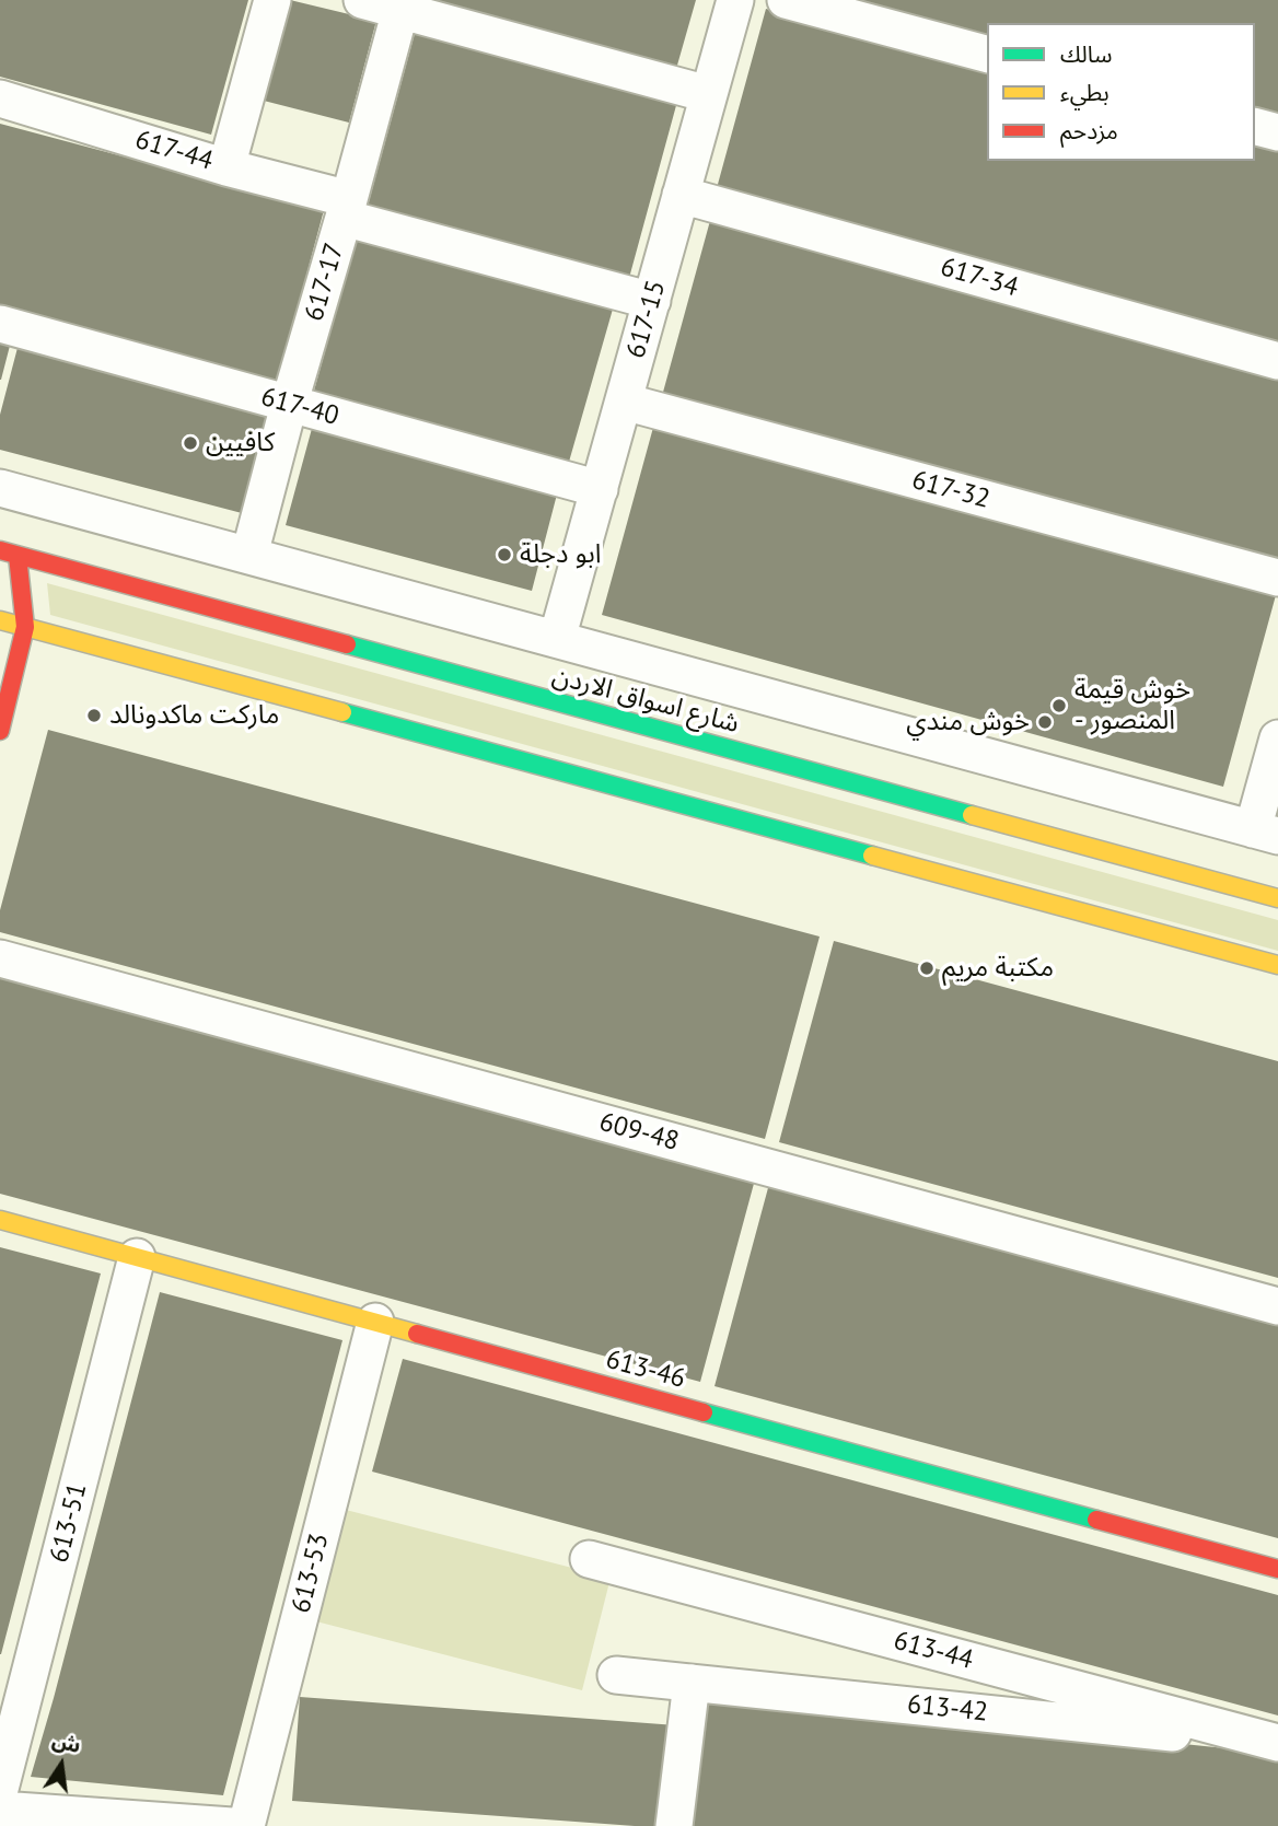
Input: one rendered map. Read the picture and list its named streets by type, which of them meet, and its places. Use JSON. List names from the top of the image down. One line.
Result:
{"streets":{"main road":["شارع اسواق الاردن","613-46"],"street":["617-44","617-34","617-17","617-15","617-40","617-32","609-48","613-51","613-53","613-44","613-42"]},"crossings":[["617-44","617-17"],["617-44","617-15"],["617-34","617-15"],["617-17","617-40"],["617-15","617-40"],["617-15","617-32"],["613-46","613-51"],["613-46","613-53"],["613-44","613-42"]],"places":["كافيين","ابو دجلة","خوش قيمة - المنصور","ماركت ماكدونالد","خوش مندي","مكتبة مريم"],"legend":["سالك","بطيء","مزدحم"],"north":"top"}
